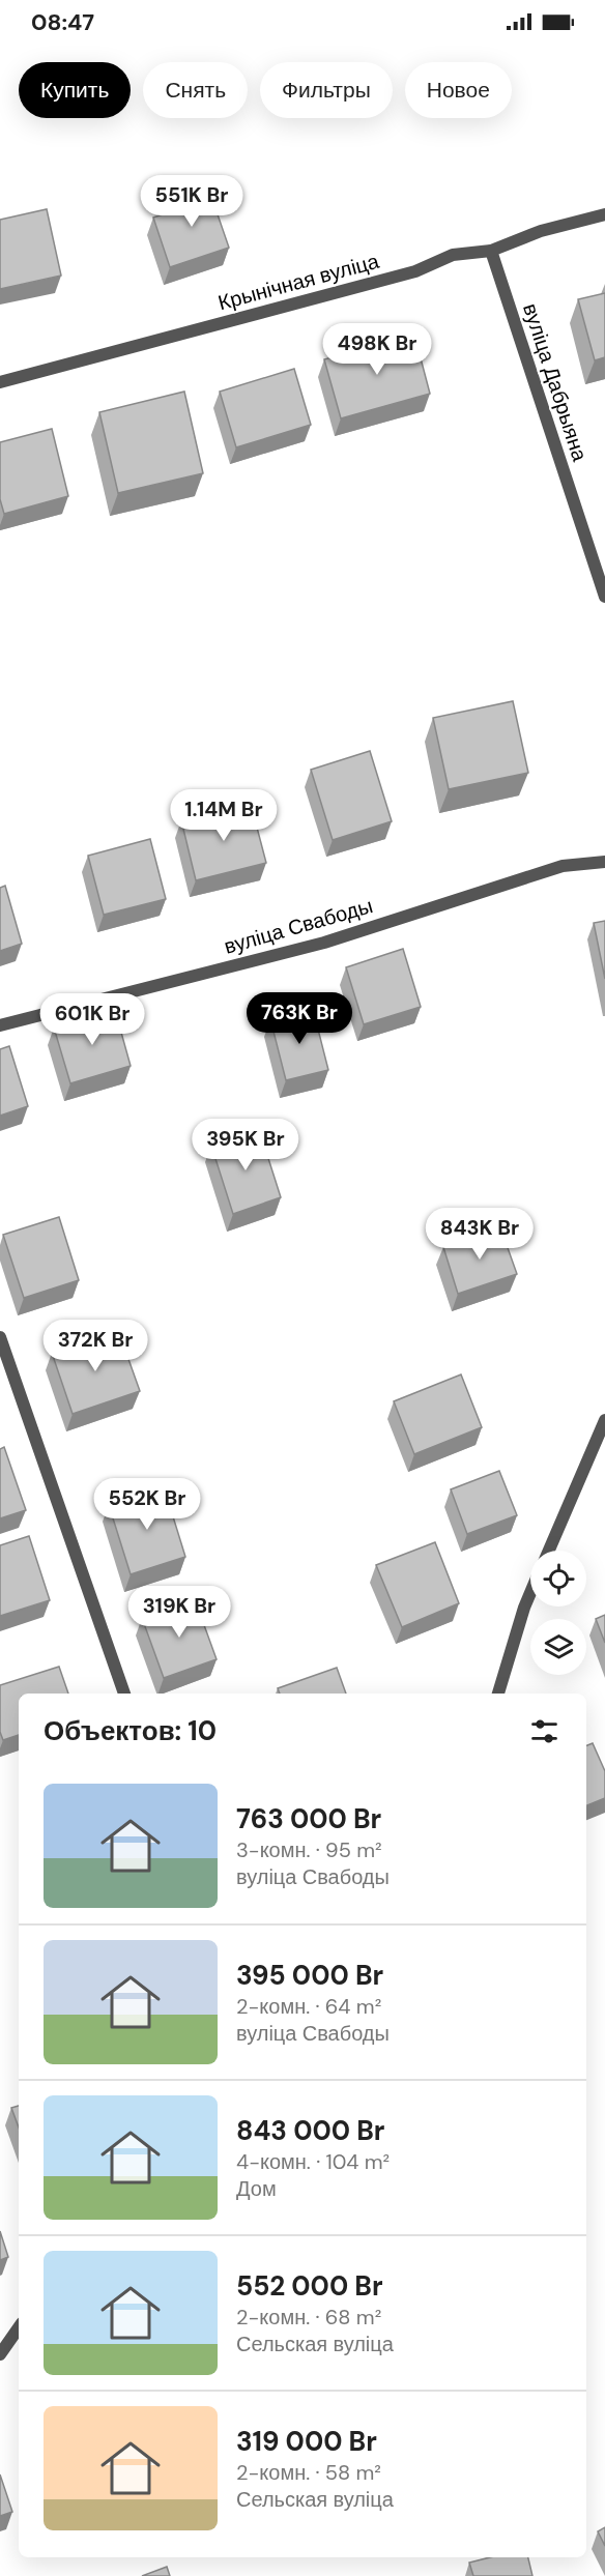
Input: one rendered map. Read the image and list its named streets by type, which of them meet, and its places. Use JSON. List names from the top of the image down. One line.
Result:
{"streets":{"street":["Крынічная вуліца","вуліца Дабрыяна","вуліца Свабоды"]},"crossings":[["Крынічная вуліца","вуліца Дабрыяна"]],"page":{"status":"08:47","chip":["Купить","Снять","Фильтры","Новое"],"price":["551K Br","498K Br","1.14M Br","763K Br","601K Br","395K Br","843K Br","372K Br","552K Br","319K Br"],"heading":"Объектов: 10","list":[{"name":"763 000 Br","note":"3-комн. · 95 m² · вуліца Свабоды"},{"name":"395 000 Br","note":"2-комн. · 64 m² · вуліца Свабоды"},{"name":"843 000 Br","note":"4-комн. · 104 m² · Дом"},{"name":"552 000 Br","note":"2-комн. · 68 m² · Сельская вуліца"},{"name":"319 000 Br","note":"2-комн. · 58 m² · Сельская вуліца"}]}}
